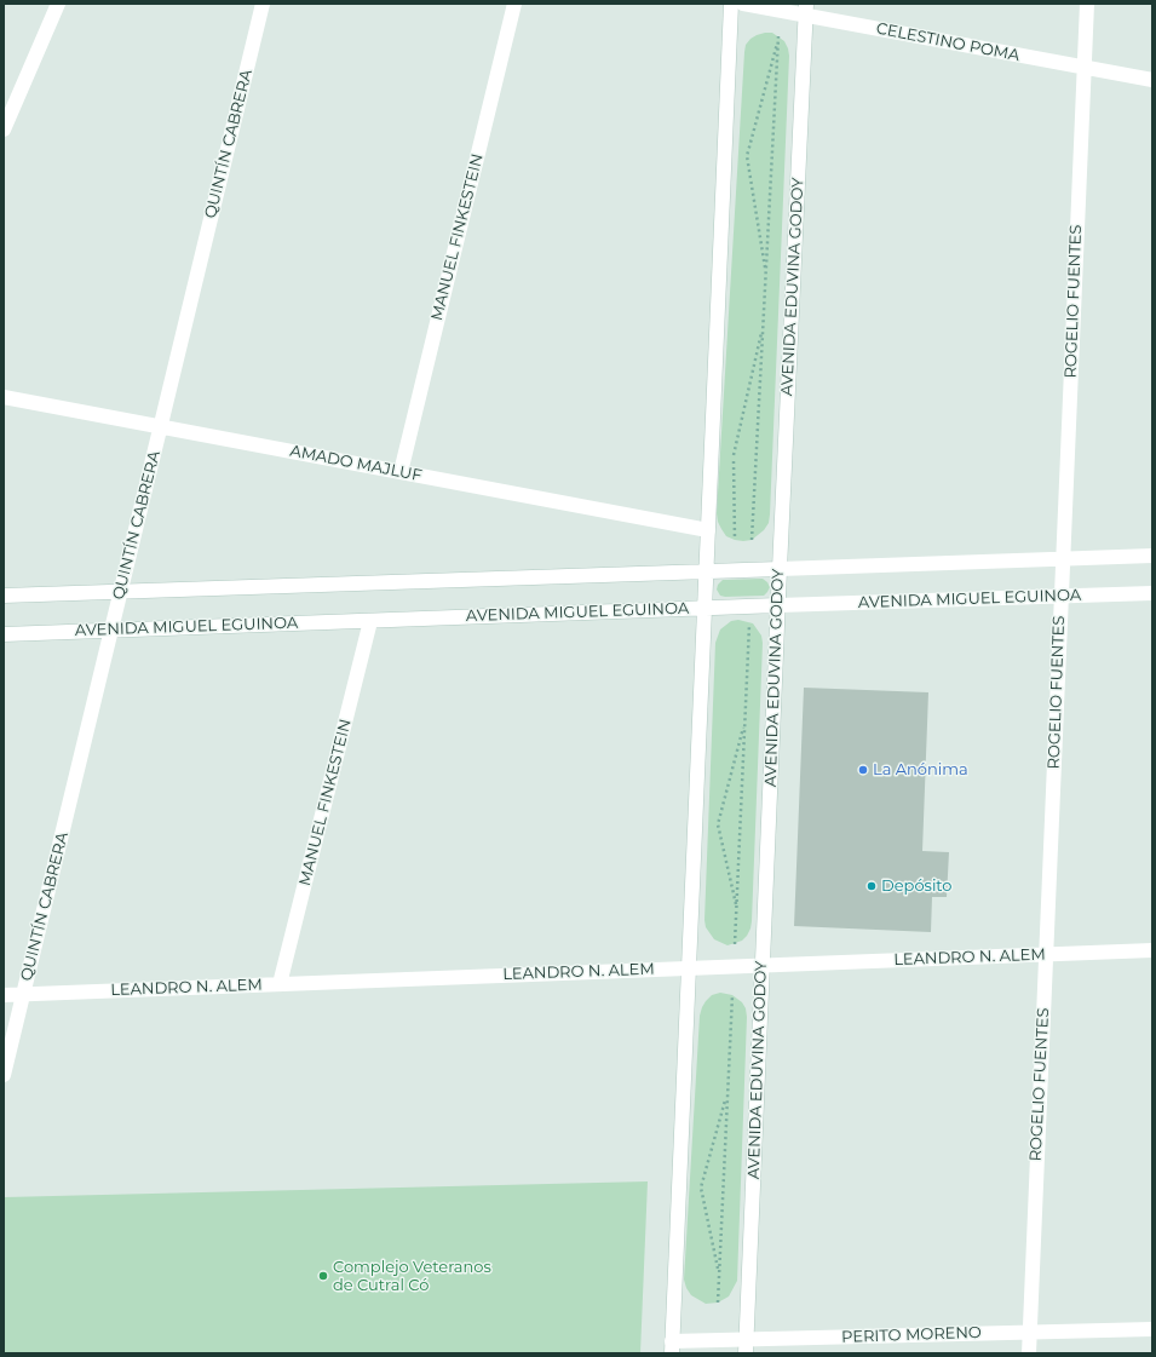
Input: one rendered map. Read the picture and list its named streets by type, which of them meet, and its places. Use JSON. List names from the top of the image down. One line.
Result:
{"streets":{"street":["CELESTINO POMA","QUINTÍN CABRERA","MANUEL FINKESTEIN","AVENIDA EDUVINA GODOY","ROGELIO FUENTES","AMADO MAJLUF","AVENIDA MIGUEL EGUINOA","LEANDRO N. ALEM","PERITO MORENO"]},"crossings":[["CELESTINO POMA","AVENIDA EDUVINA GODOY"],["CELESTINO POMA","ROGELIO FUENTES"],["QUINTÍN CABRERA","AMADO MAJLUF"],["QUINTÍN CABRERA","AVENIDA MIGUEL EGUINOA"],["QUINTÍN CABRERA","LEANDRO N. ALEM"],["MANUEL FINKESTEIN","AMADO MAJLUF"],["MANUEL FINKESTEIN","AVENIDA MIGUEL EGUINOA"],["MANUEL FINKESTEIN","LEANDRO N. ALEM"],["AVENIDA EDUVINA GODOY","AVENIDA MIGUEL EGUINOA"],["AVENIDA EDUVINA GODOY","LEANDRO N. ALEM"],["AVENIDA EDUVINA GODOY","PERITO MORENO"],["ROGELIO FUENTES","AVENIDA MIGUEL EGUINOA"],["ROGELIO FUENTES","LEANDRO N. ALEM"],["ROGELIO FUENTES","PERITO MORENO"]],"places":["La Anónima","Depósito","Complejo Veteranos de Cutral Có"]}
